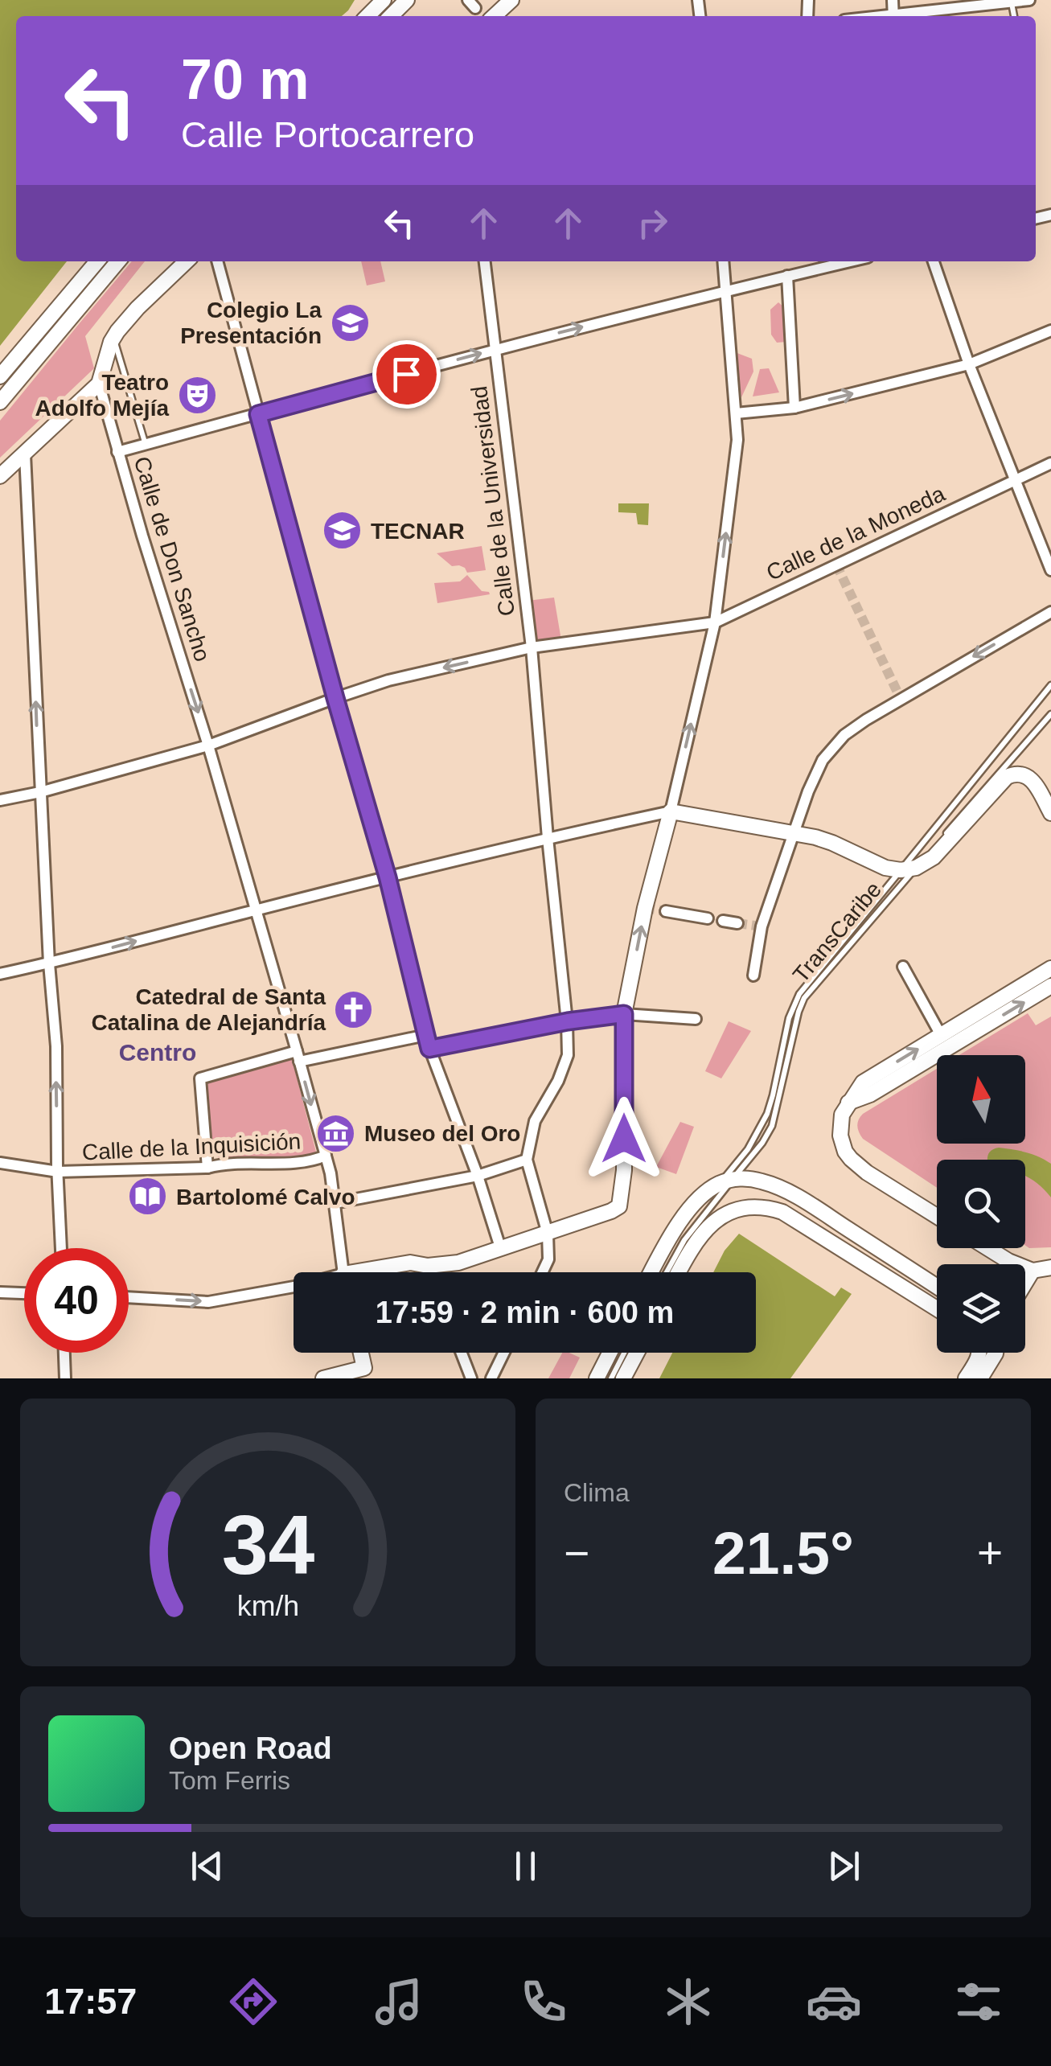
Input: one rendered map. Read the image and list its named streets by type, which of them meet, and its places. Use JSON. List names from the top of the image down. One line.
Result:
{"streets":{"street":["Calle de la Universidad","Calle de la Moneda","Calle de Don Sancho","Calle de la Inquisición"],"lane":["TransCaribe"]},"crossings":[["Calle de la Universidad","Calle de la Moneda"],["Calle de la Moneda","Calle de Don Sancho"],["Calle de Don Sancho","Calle de la Inquisición"]],"one_way":["Calle de Don Sancho"],"districts":["Centro"],"places":{"school or university":["Colegio La Presentación","TECNAR"],"theatre":["Teatro Adolfo Mejía"],"church":["Catedral de Santa Catalina de Alejandría"],"museum":["Museo del Oro"],"library":["Bartolomé Calvo"]},"north":"top","page":{"turn":["70 m","Calle Portocarrero"],"limit":"40","trip":"17:59 · 2 min · 600 m","tile":"Clima","heat":["−","21.5°","+"],"song":["Open Road","Tom Ferris"],"tabs":"17:57","gauge":["34","km/h"]}}
